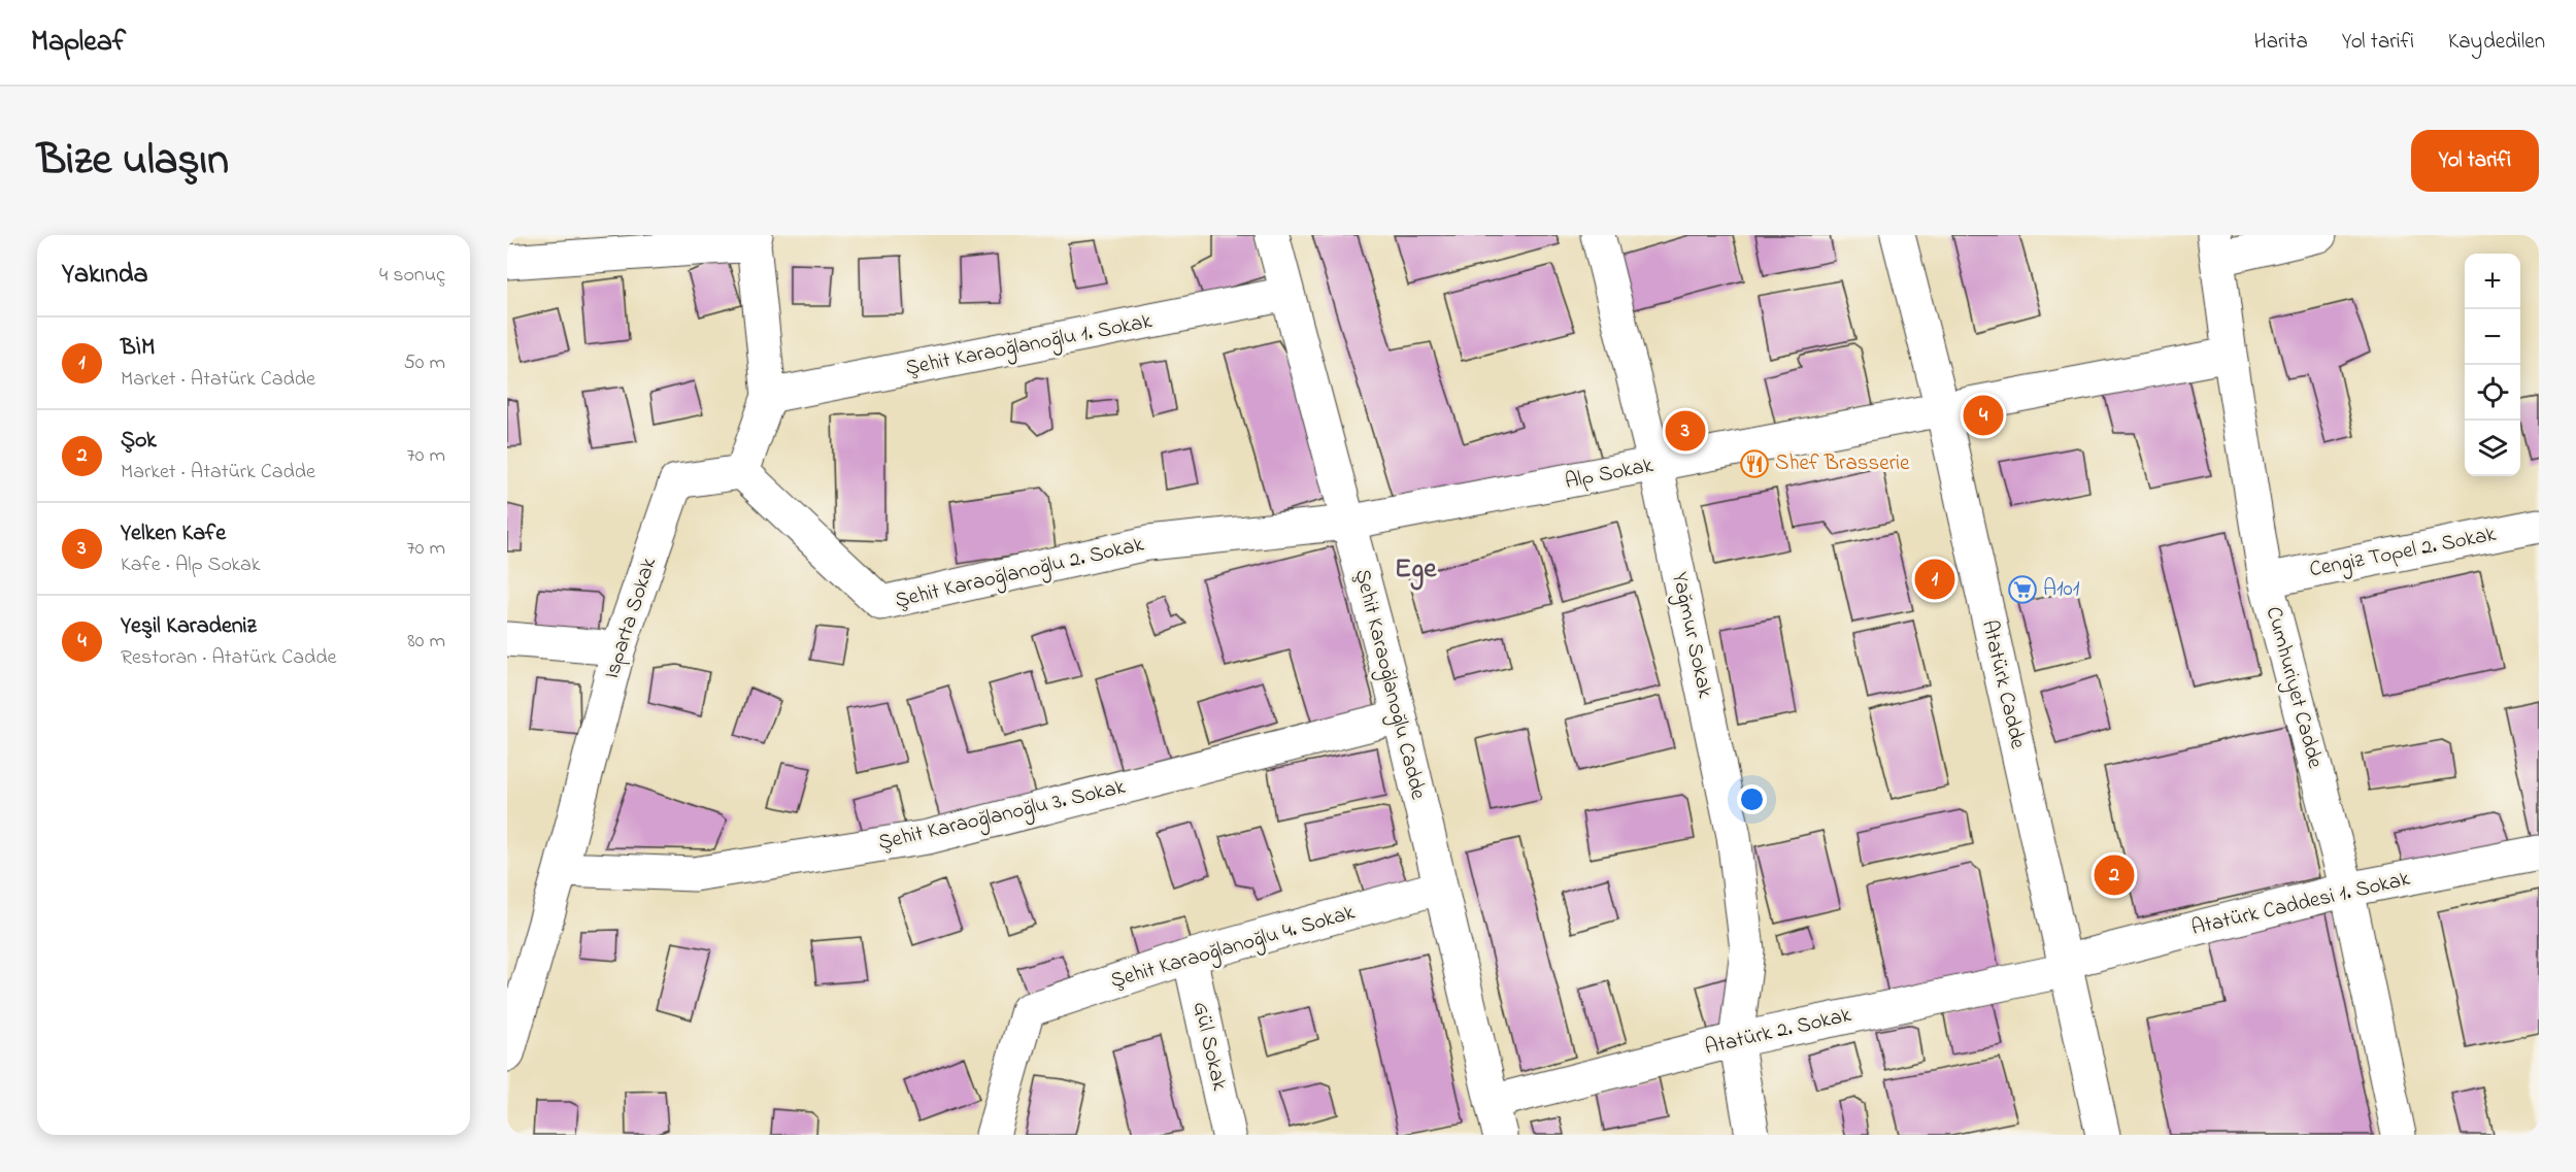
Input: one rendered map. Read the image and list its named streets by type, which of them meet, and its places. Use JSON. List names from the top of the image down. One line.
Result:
{"streets":{"street":["Şehit Karaoğlanoğlu 1. Sokak","Alp Sokak","Cengiz Topel 2. Sokak","Şehit Karaoğlanoğlu 2. Sokak","Isparta Sokak","Yağmur Sokak","Şehit Karaoğlanoğlu Cadde","Atatürk Cadde","Cumhuriyet Cadde","Şehit Karaoğlanoğlu 3. Sokak","Atatürk Caddesi 1. Sokak","Şehit Karaoğlanoğlu 4. Sokak","Atatürk 2. Sokak","Gül Sokak"]},"crossings":[["Şehit Karaoğlanoğlu 1. Sokak","Şehit Karaoğlanoğlu Cadde"],["Alp Sokak","Şehit Karaoğlanoğlu 2. Sokak"],["Alp Sokak","Yağmur Sokak"],["Alp Sokak","Şehit Karaoğlanoğlu Cadde"],["Alp Sokak","Atatürk Cadde"],["Alp Sokak","Cumhuriyet Cadde"],["Cengiz Topel 2. Sokak","Cumhuriyet Cadde"],["Şehit Karaoğlanoğlu 2. Sokak","Isparta Sokak"],["Şehit Karaoğlanoğlu 2. Sokak","Şehit Karaoğlanoğlu Cadde"],["Isparta Sokak","Şehit Karaoğlanoğlu 3. Sokak"],["Yağmur Sokak","Atatürk 2. Sokak"],["Şehit Karaoğlanoğlu Cadde","Şehit Karaoğlanoğlu 3. Sokak"],["Şehit Karaoğlanoğlu Cadde","Şehit Karaoğlanoğlu 4. Sokak"],["Şehit Karaoğlanoğlu Cadde","Atatürk 2. Sokak"],["Atatürk Cadde","Atatürk Caddesi 1. Sokak"],["Atatürk Cadde","Atatürk 2. Sokak"],["Cumhuriyet Cadde","Atatürk Caddesi 1. Sokak"],["Atatürk Caddesi 1. Sokak","Atatürk 2. Sokak"],["Şehit Karaoğlanoğlu 4. Sokak","Gül Sokak"]],"districts":["Ege"],"places":{"restaurant":["Shef Brasserie"],"supermarket":["A101"]},"page":{"header":"Mapleaf","nav":["Harita","Yol tarifi","Kaydedilen"],"title":"Bize ulaşın","buttons":"Yol tarifi","heading":["Yakında","4 sonuç"],"map_buttons":["+","−"],"list":[{"mark":"1","name":"BİM","note":"Market · Atatürk Cadde","value":"50 m"},{"mark":"2","name":"Şok","note":"Market · Atatürk Cadde","value":"70 m"},{"mark":"3","name":"Yelken Kafe","note":"Kafe · Alp Sokak","value":"70 m"},{"mark":"4","name":"Yeşil Karadeniz","note":"Restoran · Atatürk Cadde","value":"80 m"}],"pins":["4","3","1","2"]}}
